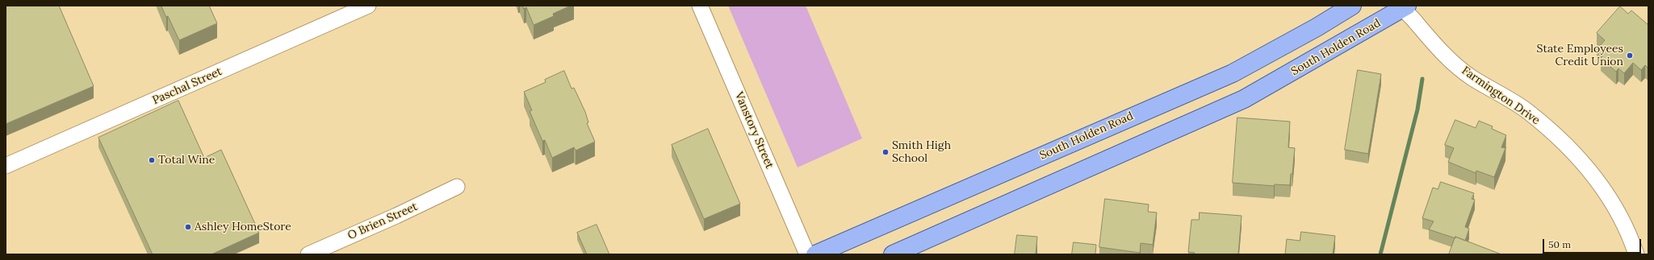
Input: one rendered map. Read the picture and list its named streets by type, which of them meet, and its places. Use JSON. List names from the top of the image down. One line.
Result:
{"streets":{"main road":["South Holden Road"],"street":["Paschal Street","Farmington Drive","Vanstory Street","O Brien Street"]},"crossings":[["South Holden Road","Farmington Drive"]],"places":["State Employees Credit Union","Smith High School","Total Wine","Ashley HomeStore"],"scale_bar":"50 m"}
